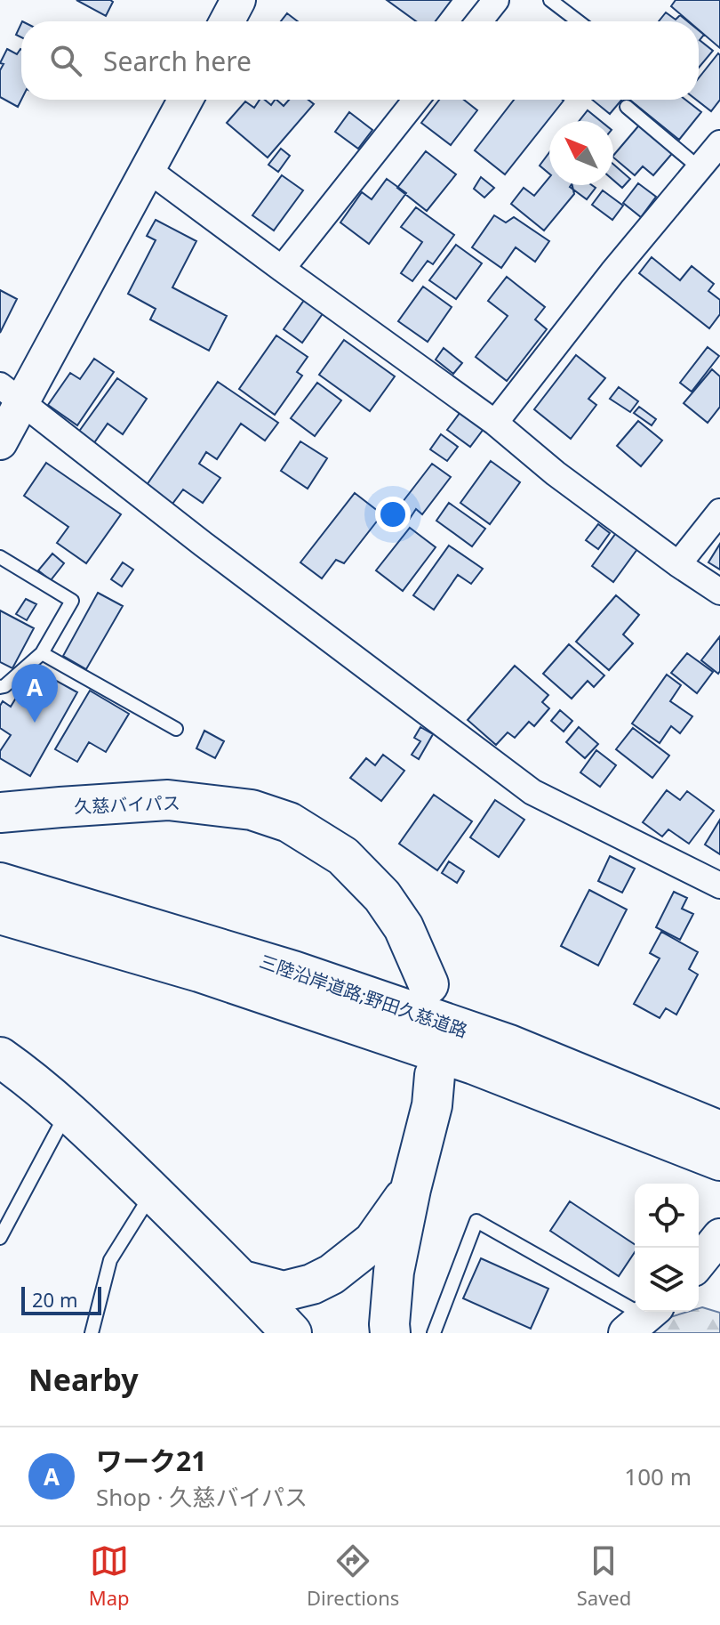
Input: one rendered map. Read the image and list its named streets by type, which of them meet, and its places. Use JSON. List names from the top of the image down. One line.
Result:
{"streets":{"highway":["久慈バイパス","三陸沿岸道路;野田久慈道路"]},"scale_bar":"20 m","north":"top left","page":{"search":"Search here","pins":"A","scale":"20 m","heading":"Nearby","list":[{"mark":"A","name":"ワーク21","note":"Shop · 久慈バイパス","value":"100 m"}],"nav":["Map","Directions","Saved"]}}
